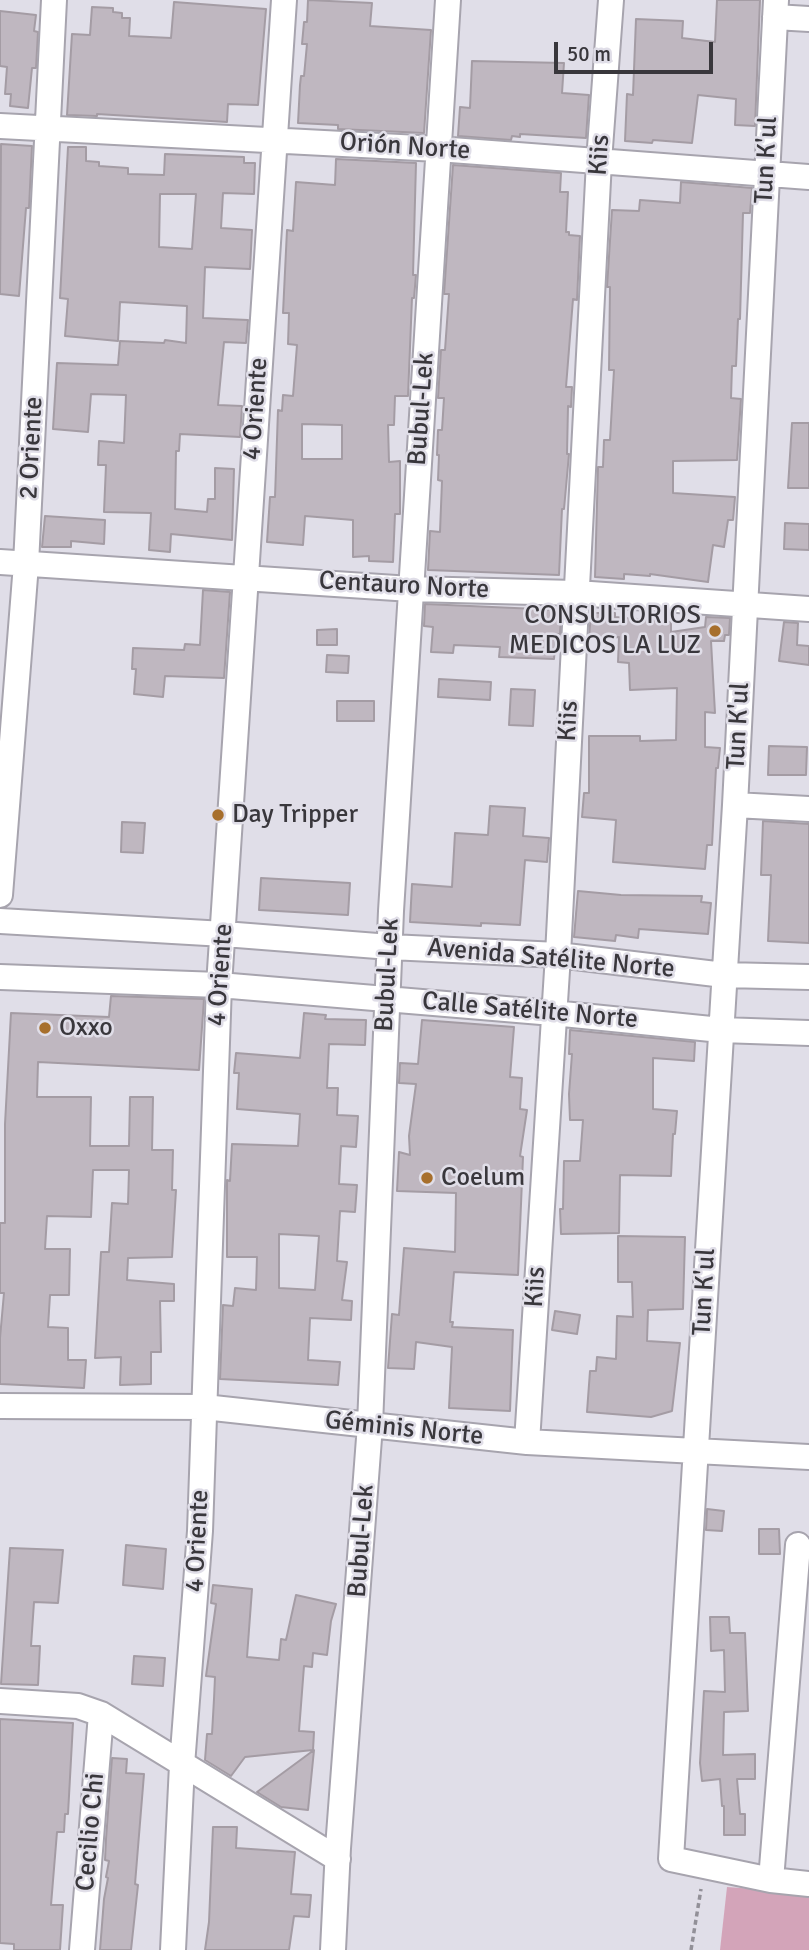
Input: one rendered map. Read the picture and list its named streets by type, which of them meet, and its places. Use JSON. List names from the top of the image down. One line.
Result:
{"streets":{"street":["Orión Norte","Kiis","Tun K'ul","4 Oriente","Bubul-Lek","2 Oriente","Centauro Norte","Avenida Satélite Norte","Calle Satélite Norte","Géminis Norte","Cecilio Chi"]},"crossings":[["Orión Norte","Kiis"],["Orión Norte","Tun K'ul"],["Orión Norte","4 Oriente"],["Orión Norte","Bubul-Lek"],["Orión Norte","2 Oriente"],["Kiis","Centauro Norte"],["Kiis","Avenida Satélite Norte"],["Kiis","Calle Satélite Norte"],["Kiis","Géminis Norte"],["Tun K'ul","Centauro Norte"],["Tun K'ul","Avenida Satélite Norte"],["Tun K'ul","Calle Satélite Norte"],["Tun K'ul","Géminis Norte"],["4 Oriente","Centauro Norte"],["4 Oriente","Avenida Satélite Norte"],["4 Oriente","Calle Satélite Norte"],["4 Oriente","Géminis Norte"],["Bubul-Lek","Centauro Norte"],["Bubul-Lek","Avenida Satélite Norte"],["Bubul-Lek","Calle Satélite Norte"],["Bubul-Lek","Géminis Norte"],["2 Oriente","Centauro Norte"]],"places":["CONSULTORIOS MEDICOS LA LUZ","Day Tripper","Oxxo","Coelum"],"scale_bar":"50 m"}
